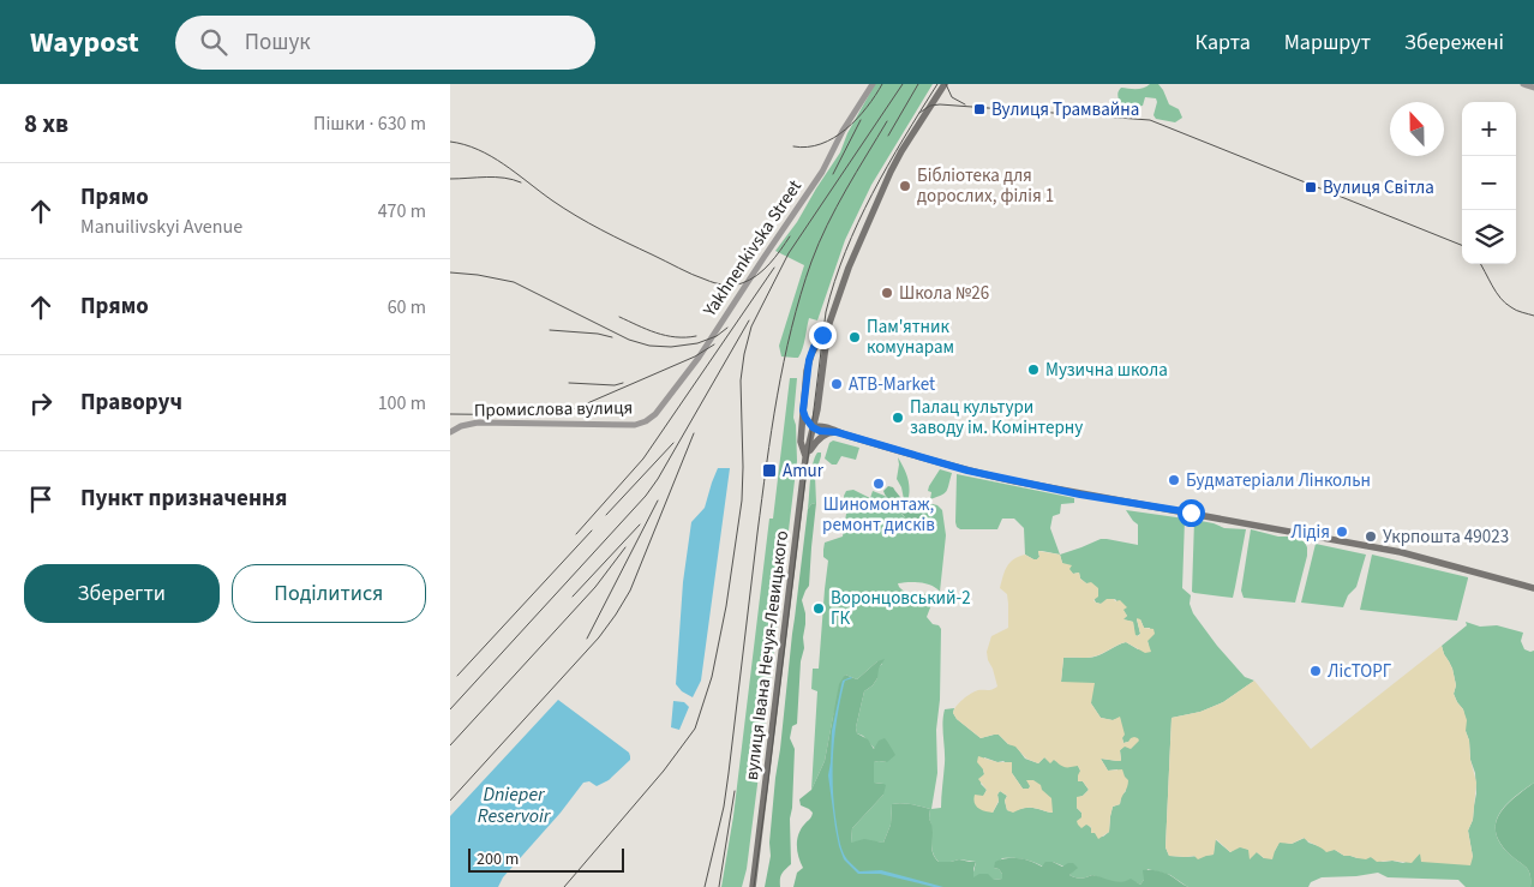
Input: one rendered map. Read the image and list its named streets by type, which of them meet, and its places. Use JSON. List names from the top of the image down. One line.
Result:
{"streets":{"main road":["вулиця Івана Нечуя-Левицького"],"street":["Yakhnenkivska Street","Промислова вулиця"]},"crossings":[["Yakhnenkivska Street","Промислова вулиця"]],"water":["Dnieper Reservoir"],"places":{"transit":["Вулиця Трамвайна","Вулиця Світла","Amur"],"other":["Бiблiотека для дорослих, фiлiя 1","Школа №26","Пам'ятник комунарам","Музична школа","ATB-Market","Палац культури заводу ім. Комінтерну","Будматеріали Лінкольн","Шиномонтаж, ремонт дисків","Лідія","Укрпошта 49023","Воронцовський-2 ГК","ЛісТОРГ"]},"scale_bar":"200 m","north":"top","page":{"header":"Waypost","search":"Пошук","nav":["Карта","Маршрут","Збережені"],"heading":["8 хв","Пішки · 630 m"],"map_buttons":["+","−"],"list":[["Прямо","Manuilivskyi Avenue","470 m"],["Прямо","60 m"],["Праворуч","100 m"],"Пункт призначення"],"buttons":["Зберегти","Поділитися"],"scale":"200 m"}}
